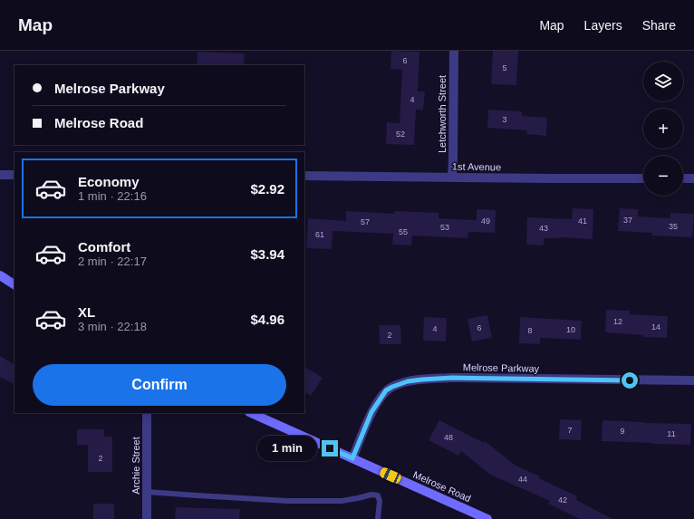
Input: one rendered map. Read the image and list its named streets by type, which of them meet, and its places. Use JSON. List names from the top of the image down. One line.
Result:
{"streets":{"street":["Letchworth Street","1st Avenue","Melrose Parkway","Archie Street","Melrose Road"]},"crossings":[["Letchworth Street","1st Avenue"],["Melrose Parkway","Melrose Road"]],"house_numbers":["6","5","4","3","52","37","49","41","57","35","53","43","55","61","12","14","6","4","10","8","2","7","9","11","48","2","44","42"],"page":{"header":"Map","nav":["Map","Layers","Share"],"map_buttons":["+","−"],"banner":["Melrose Parkway","Melrose Road"],"list":[{"name":"Economy","note":"1 min · 22:16","value":"$2.92"},{"name":"Comfort","note":"2 min · 22:17","value":"$3.94"},{"name":"XL","note":"3 min · 22:18","value":"$4.96"}],"buttons":"Confirm","bubble":"1 min"}}
